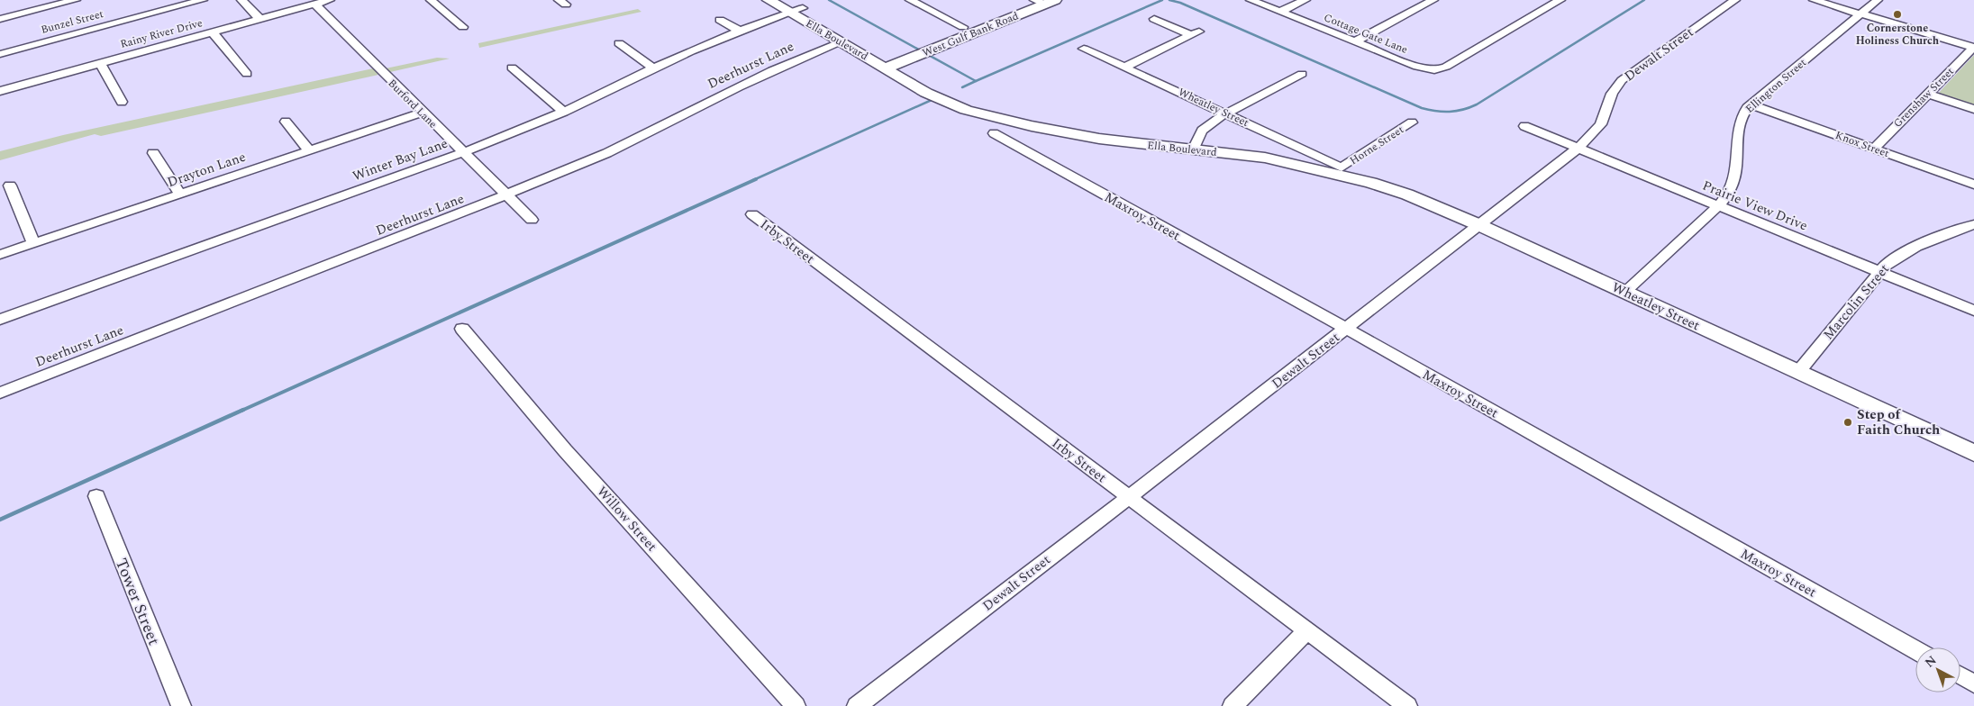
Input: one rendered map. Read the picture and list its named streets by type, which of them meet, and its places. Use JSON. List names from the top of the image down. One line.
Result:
{"streets":{"main road":["West Gulf Bank Road","Ella Boulevard","Wheatley Street"],"street":["Bunzel Street","Rainy River Drive","Cottage Gate Lane","Dewalt Street","Deerhurst Lane","Ellington Street","Grenshaw Street","Burford Lane","Knox Street","Horne Street","Winter Bay Lane","Drayton Lane","Prairie View Drive","Maxroy Street","Irby Street","Marcolin Street","Willow Street","Tower Street"]},"crossings":[["Rainy River Drive","Burford Lane"],["West Gulf Bank Road","Ella Boulevard"],["Ella Boulevard","Deerhurst Lane"],["Ella Boulevard","Wheatley Street"],["Ella Boulevard","Horne Street"],["Ella Boulevard","Winter Bay Lane"],["Dewalt Street","Wheatley Street"],["Dewalt Street","Prairie View Drive"],["Dewalt Street","Maxroy Street"],["Dewalt Street","Irby Street"],["Deerhurst Lane","Burford Lane"],["Ellington Street","Wheatley Street"],["Ellington Street","Knox Street"],["Ellington Street","Prairie View Drive"],["Grenshaw Street","Knox Street"],["Burford Lane","Winter Bay Lane"],["Burford Lane","Drayton Lane"],["Wheatley Street","Horne Street"],["Wheatley Street","Marcolin Street"],["Prairie View Drive","Marcolin Street"]],"places":["Cornerstone Holiness Church","Step of Faith Church"],"north":"top left"}
